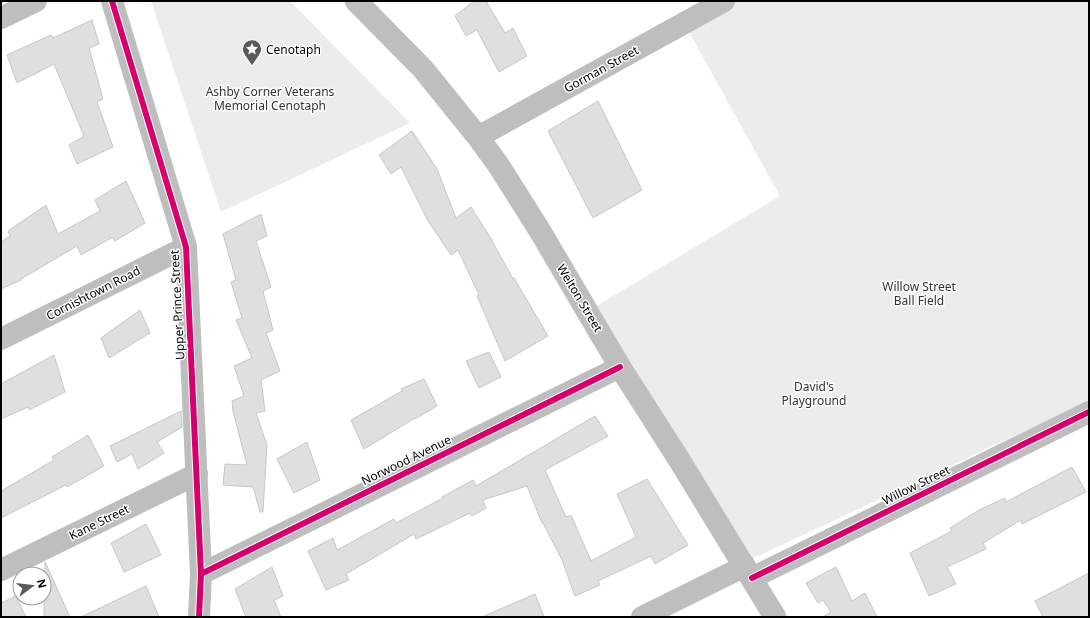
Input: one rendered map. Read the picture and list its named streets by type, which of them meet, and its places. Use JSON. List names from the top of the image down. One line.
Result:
{"streets":{"street":["Gorman Street","Cornishtown Road","Welton Street","Upper Prince Street","Norwood Avenue","Willow Street","Kane Street"]},"crossings":[["Gorman Street","Welton Street"],["Cornishtown Road","Upper Prince Street"],["Welton Street","Norwood Avenue"],["Welton Street","Willow Street"],["Upper Prince Street","Norwood Avenue"],["Upper Prince Street","Kane Street"]],"parks":["Ashby Corner Veterans Memorial Cenotaph","Willow Street Ball Field","David's Playground"],"places":{"place":["Cenotaph"]},"north":"right"}
